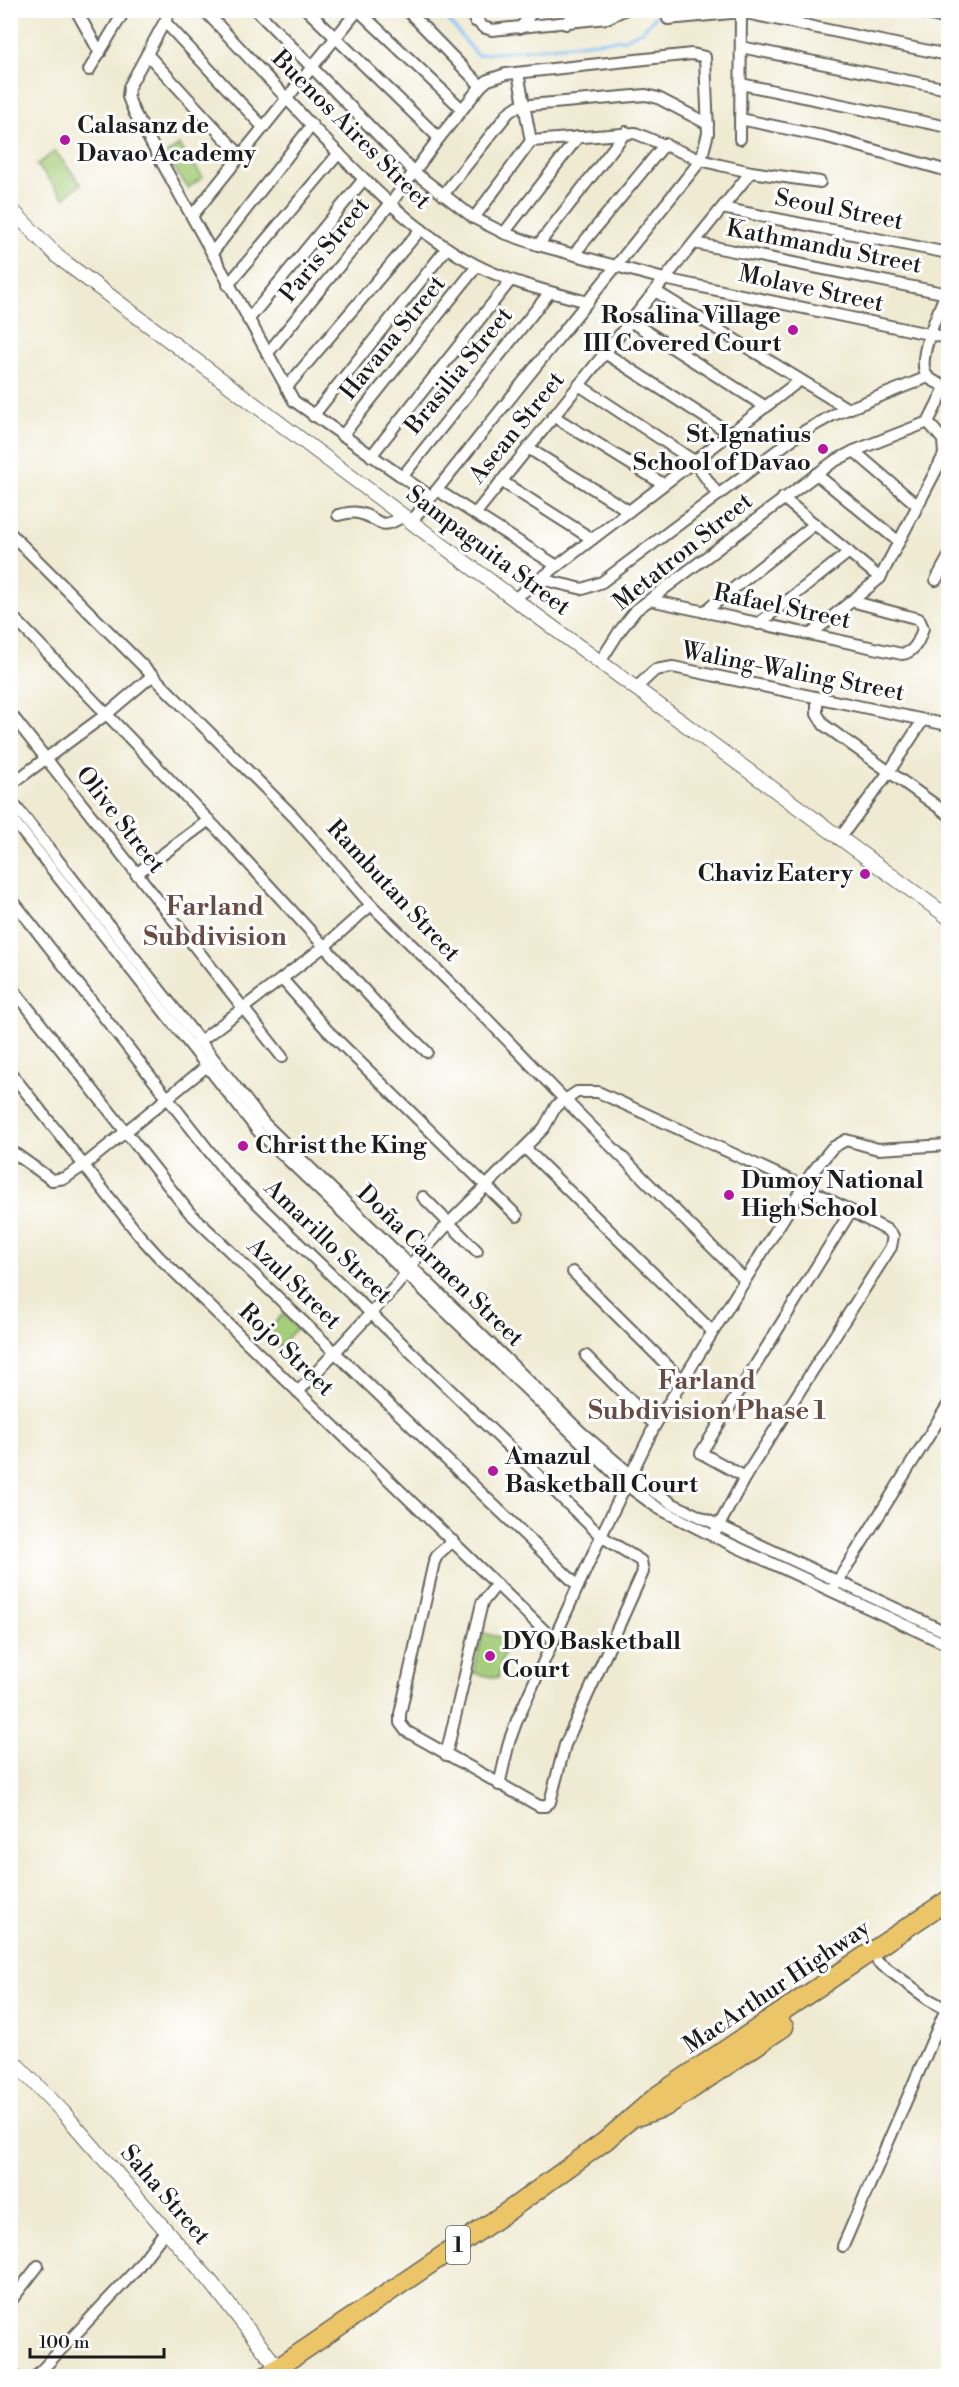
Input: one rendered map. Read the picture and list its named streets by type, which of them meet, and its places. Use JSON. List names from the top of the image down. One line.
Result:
{"streets":{"highway":["MacArthur Highway","1"],"street":["Buenos Aires Street","Seoul Street","Kathmandu Street","Paris Street","Molave Street","Havana Street","Brasilia Street","Asean Street","Sampaguita Street","Metatron Street","Rafael Street","Waling-Waling Street","Olive Street","Rambutan Street","Amarillo Street","Doña Carmen Street","Azul Street","Rojo Street","Saha Street"]},"crossings":[["Buenos Aires Street","Paris Street"],["Buenos Aires Street","Havana Street"],["Buenos Aires Street","Brasilia Street"],["Seoul Street","Asean Street"],["Kathmandu Street","Asean Street"],["Paris Street","Molave Street"],["Molave Street","Asean Street"],["Sampaguita Street","Metatron Street"],["Sampaguita Street","Waling-Waling Street"],["Metatron Street","Rafael Street"],["MacArthur Highway","Saha Street"]],"districts":["Farland Subdivision","Farland Subdivision Phase 1"],"places":["Calasanz de Davao Academy","Rosalina Village III Covered Court","St. Ignatius School of Davao","Chaviz Eatery","Christ the King","Dumoy National High School","Amazul Basketball Court","DYO Basketball Court"],"scale_bar":"100 m"}
